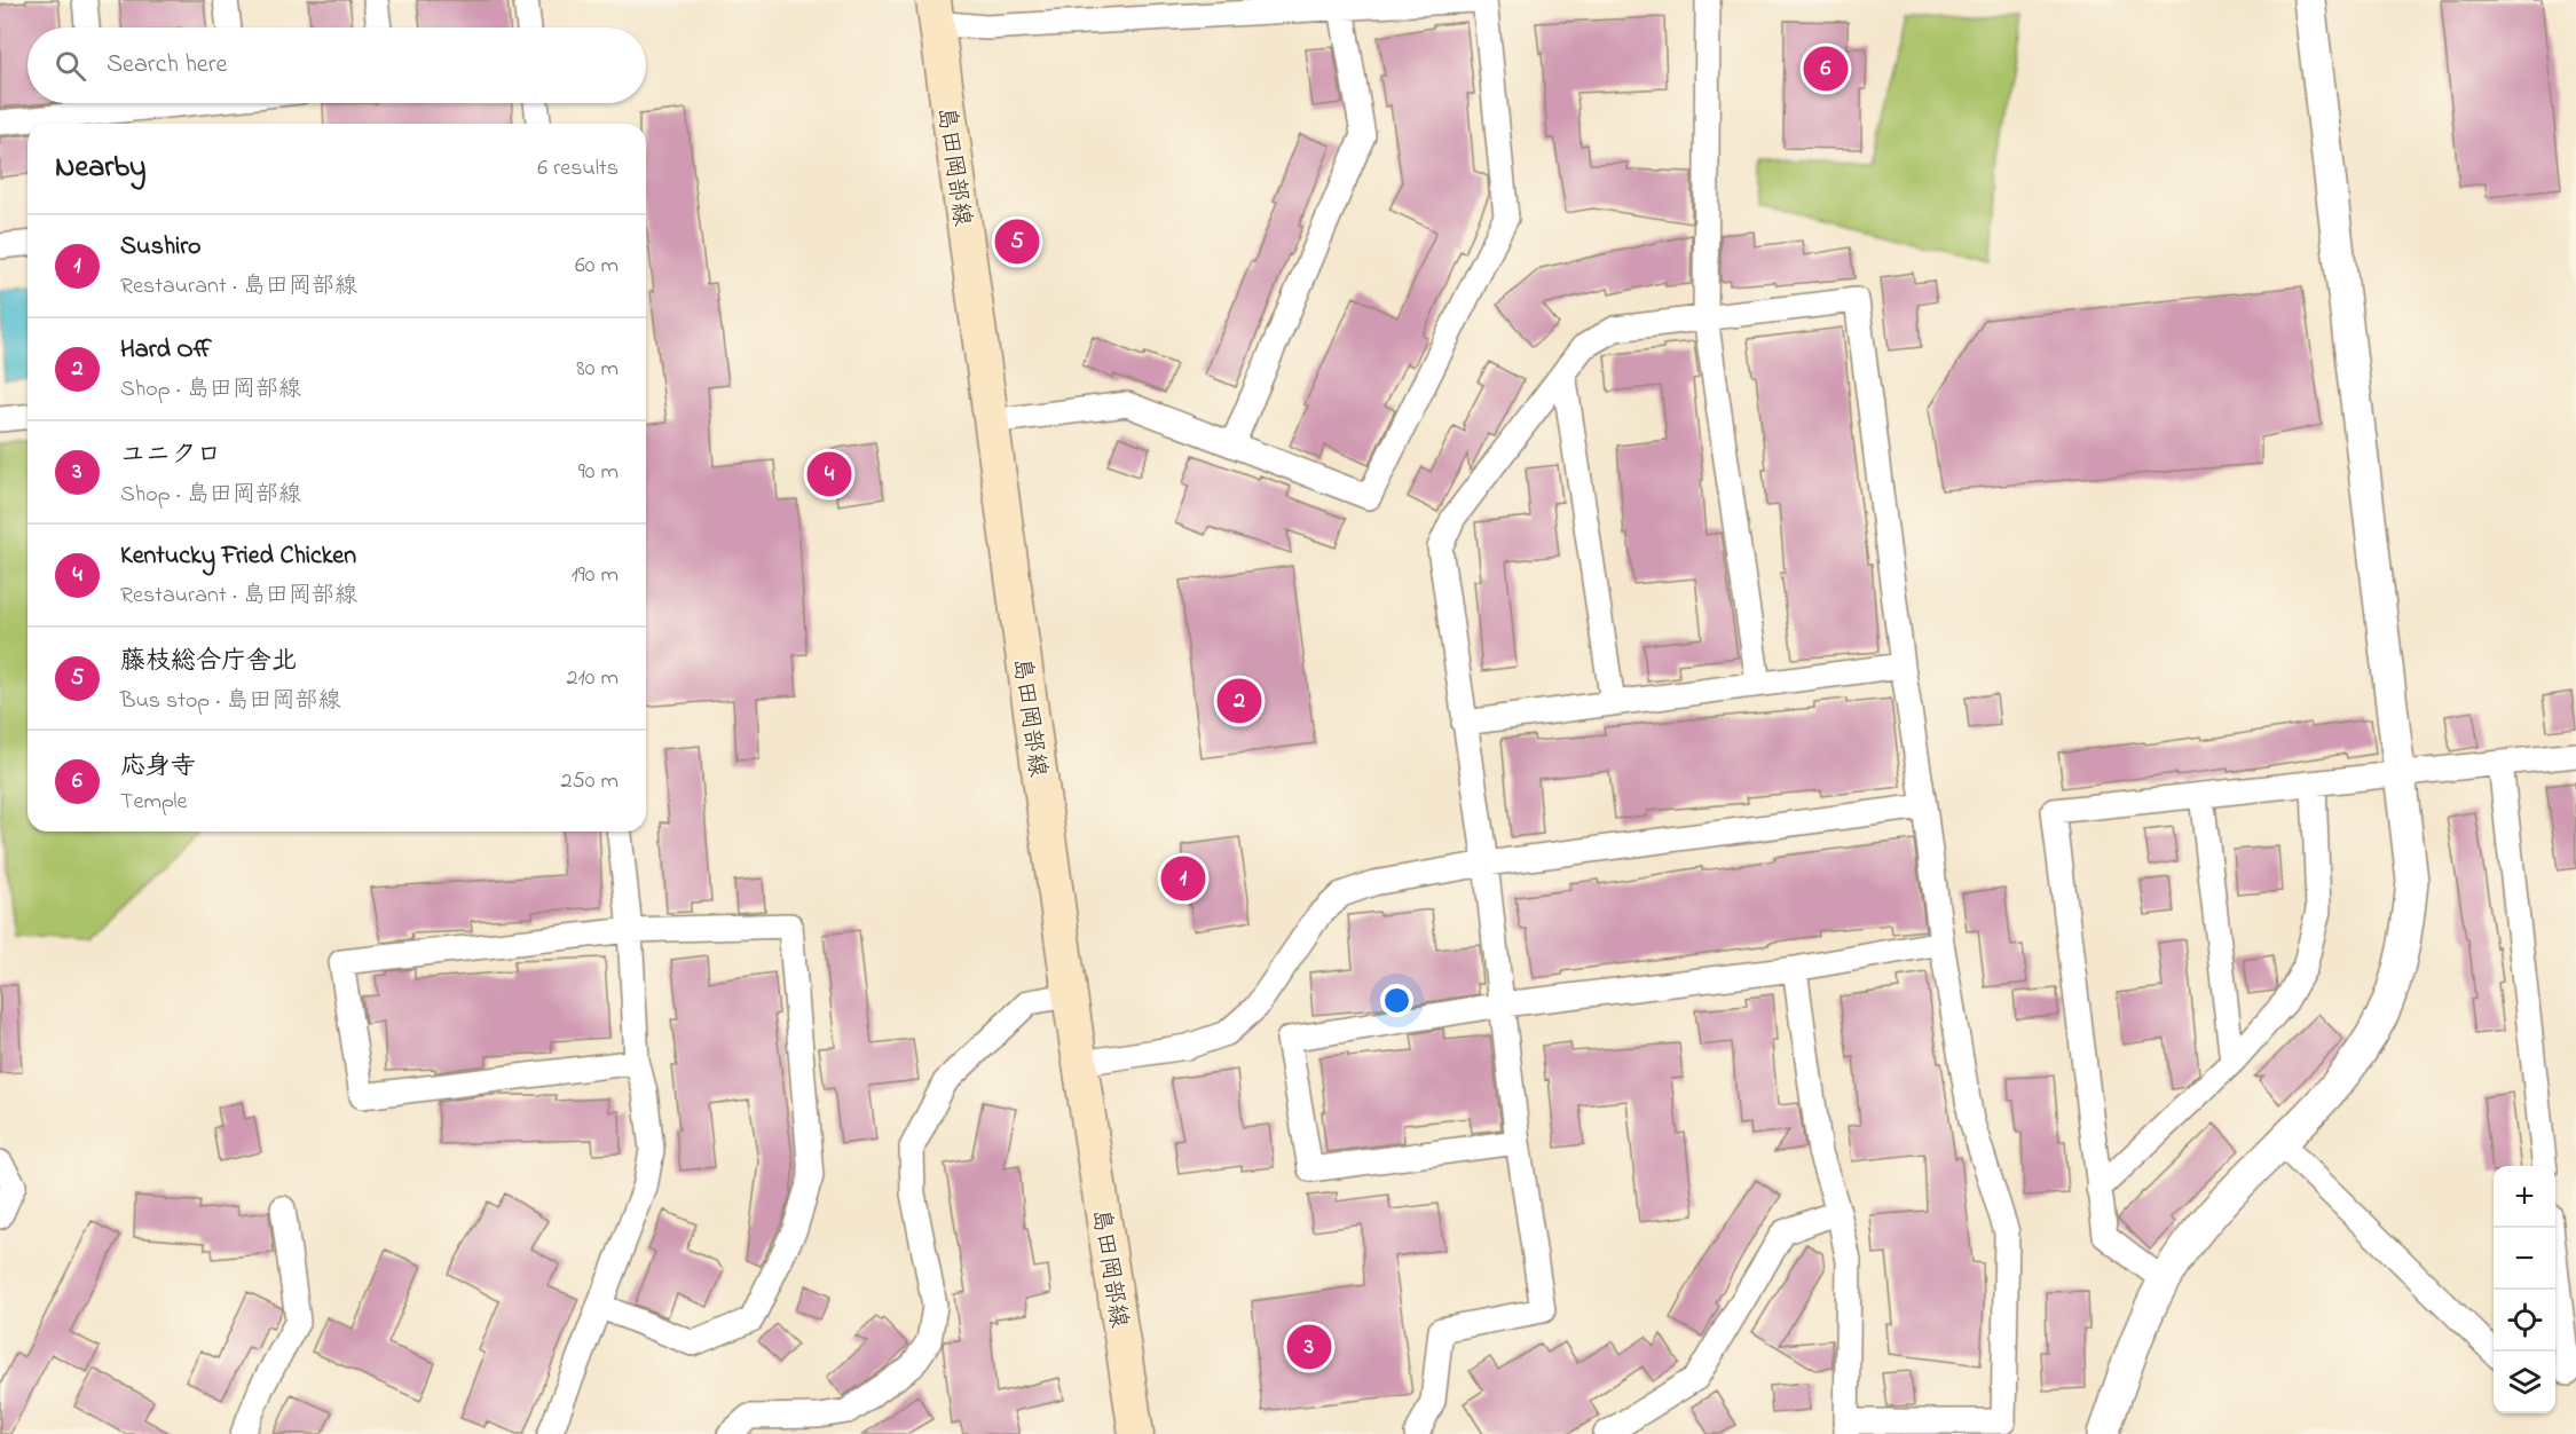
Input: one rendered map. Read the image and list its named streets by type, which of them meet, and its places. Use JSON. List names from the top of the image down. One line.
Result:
{"streets":{"main road":["島田岡部線"]},"page":{"search":"Search here","pins":["6","5","4","2","1","3"],"heading":["Nearby","6 results"],"list":[{"mark":"1","name":"Sushiro","note":"Restaurant · 島田岡部線","value":"60 m"},{"mark":"2","name":"Hard Off","note":"Shop · 島田岡部線","value":"80 m"},{"mark":"3","name":"ユニクロ","note":"Shop · 島田岡部線","value":"90 m"},{"mark":"4","name":"Kentucky Fried Chicken","note":"Restaurant · 島田岡部線","value":"190 m"},{"mark":"5","name":"藤枝総合庁舎北","note":"Bus stop · 島田岡部線","value":"210 m"},{"mark":"6","name":"応身寺","note":"Temple","value":"250 m"}],"map_buttons":["+","−"]}}
